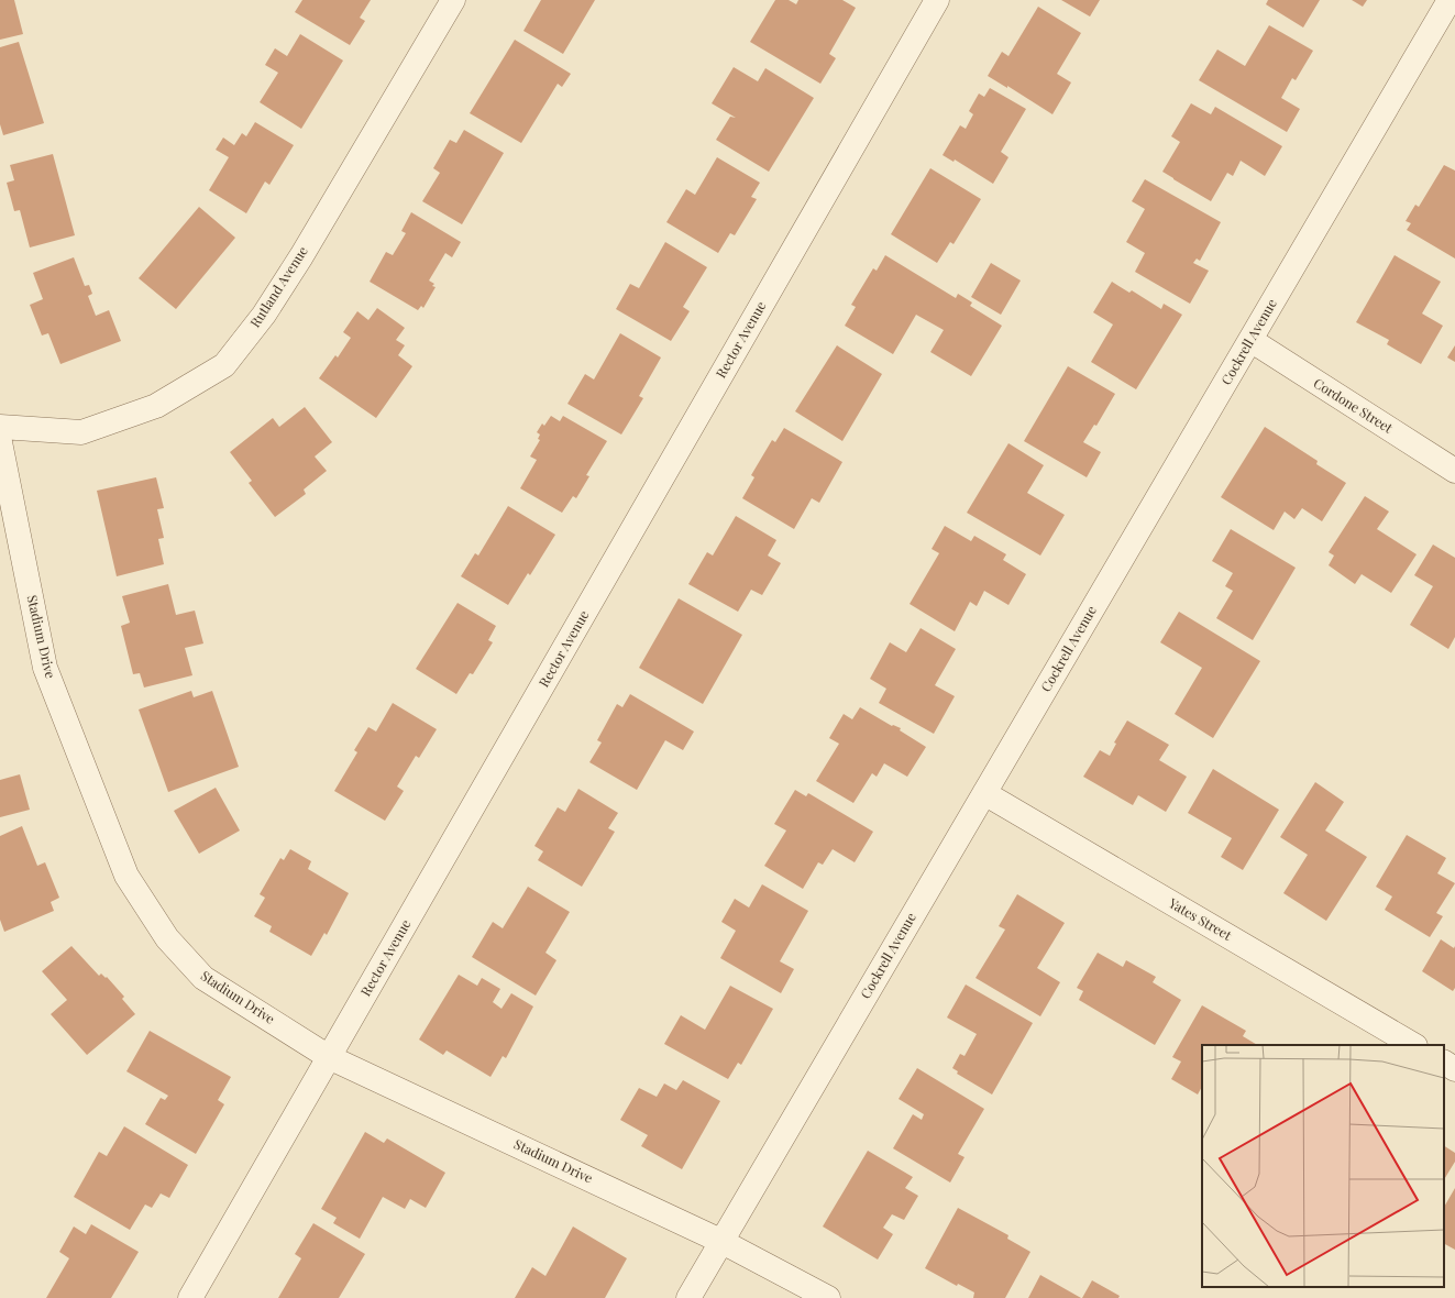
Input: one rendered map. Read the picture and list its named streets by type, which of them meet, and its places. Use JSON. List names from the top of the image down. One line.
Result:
{"streets":{"street":["Rutland Avenue","Rector Avenue","Cockrell Avenue","Cordone Street","Stadium Drive","Yates Street"]},"crossings":[["Rector Avenue","Stadium Drive"],["Cockrell Avenue","Cordone Street"],["Cockrell Avenue","Stadium Drive"],["Cockrell Avenue","Yates Street"]]}
